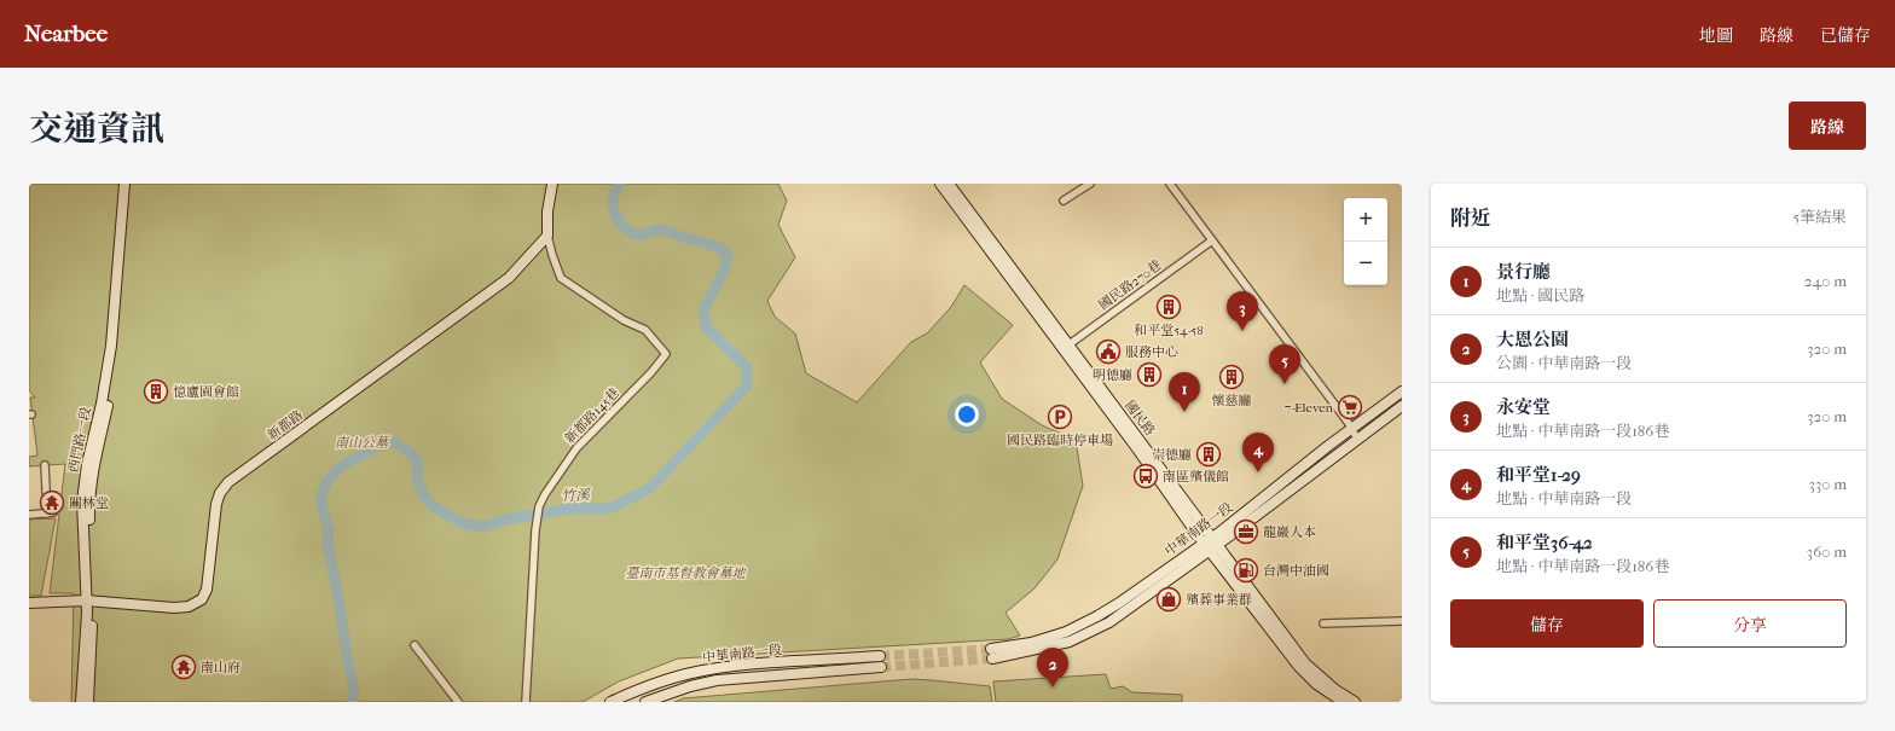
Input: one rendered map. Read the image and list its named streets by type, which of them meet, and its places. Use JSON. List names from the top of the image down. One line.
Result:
{"streets":{"street":["國民路270巷","新都路145巷","國民路","新都路","西門路一段","中華南路一段"]},"crossings":[["國民路270巷","國民路"],["新都路145巷","新都路"],["國民路","中華南路一段"],["新都路","西門路一段"]],"water":["竹溪"],"parks":["南山公墓","臺南市基督教會墓地"],"places":{"building":["和平堂54-58","明德廳","懷慈廳","憶廬園會館","崇德廳"],"public building":["服務中心"],"supermarket":["7-Eleven"],"parking":["國民路臨時停車場"],"bus stop":["南區殯儀館"],"temple":["關林堂","南山府"],"office":["龍巖人本"],"fuel station":["台灣中油國"],"shop":["殯葬事業群"]},"page":{"header":"Nearbee","nav":["地圖","路線","已儲存"],"title":"交通資訊","buttons":["路線",["儲存","分享"]],"heading":["附近","5筆結果"],"map_buttons":["+","−"],"list":[{"mark":"1","name":"景行廳","note":"地點 · 國民路","value":"240 m"},{"mark":"2","name":"大恩公園","note":"公園 · 中華南路一段","value":"320 m"},{"mark":"3","name":"永安堂","note":"地點 · 中華南路一段186巷","value":"320 m"},{"mark":"4","name":"和平堂1-29","note":"地點 · 中華南路一段","value":"330 m"},{"mark":"5","name":"和平堂36-42","note":"地點 · 中華南路一段186巷","value":"360 m"}],"pins":["3","5","1","4","2"]}}
